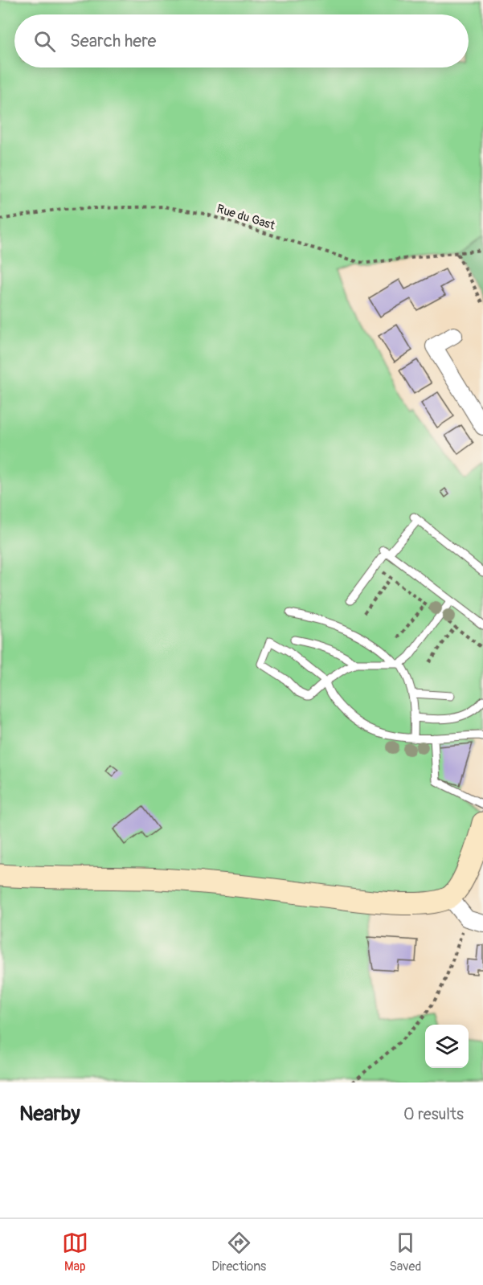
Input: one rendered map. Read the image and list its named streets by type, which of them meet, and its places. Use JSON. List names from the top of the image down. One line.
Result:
{"streets":{"path":["Rue du Gast"]},"page":{"search":"Search here","heading":["Nearby","0 results"],"nav":["Map","Directions","Saved"]}}
